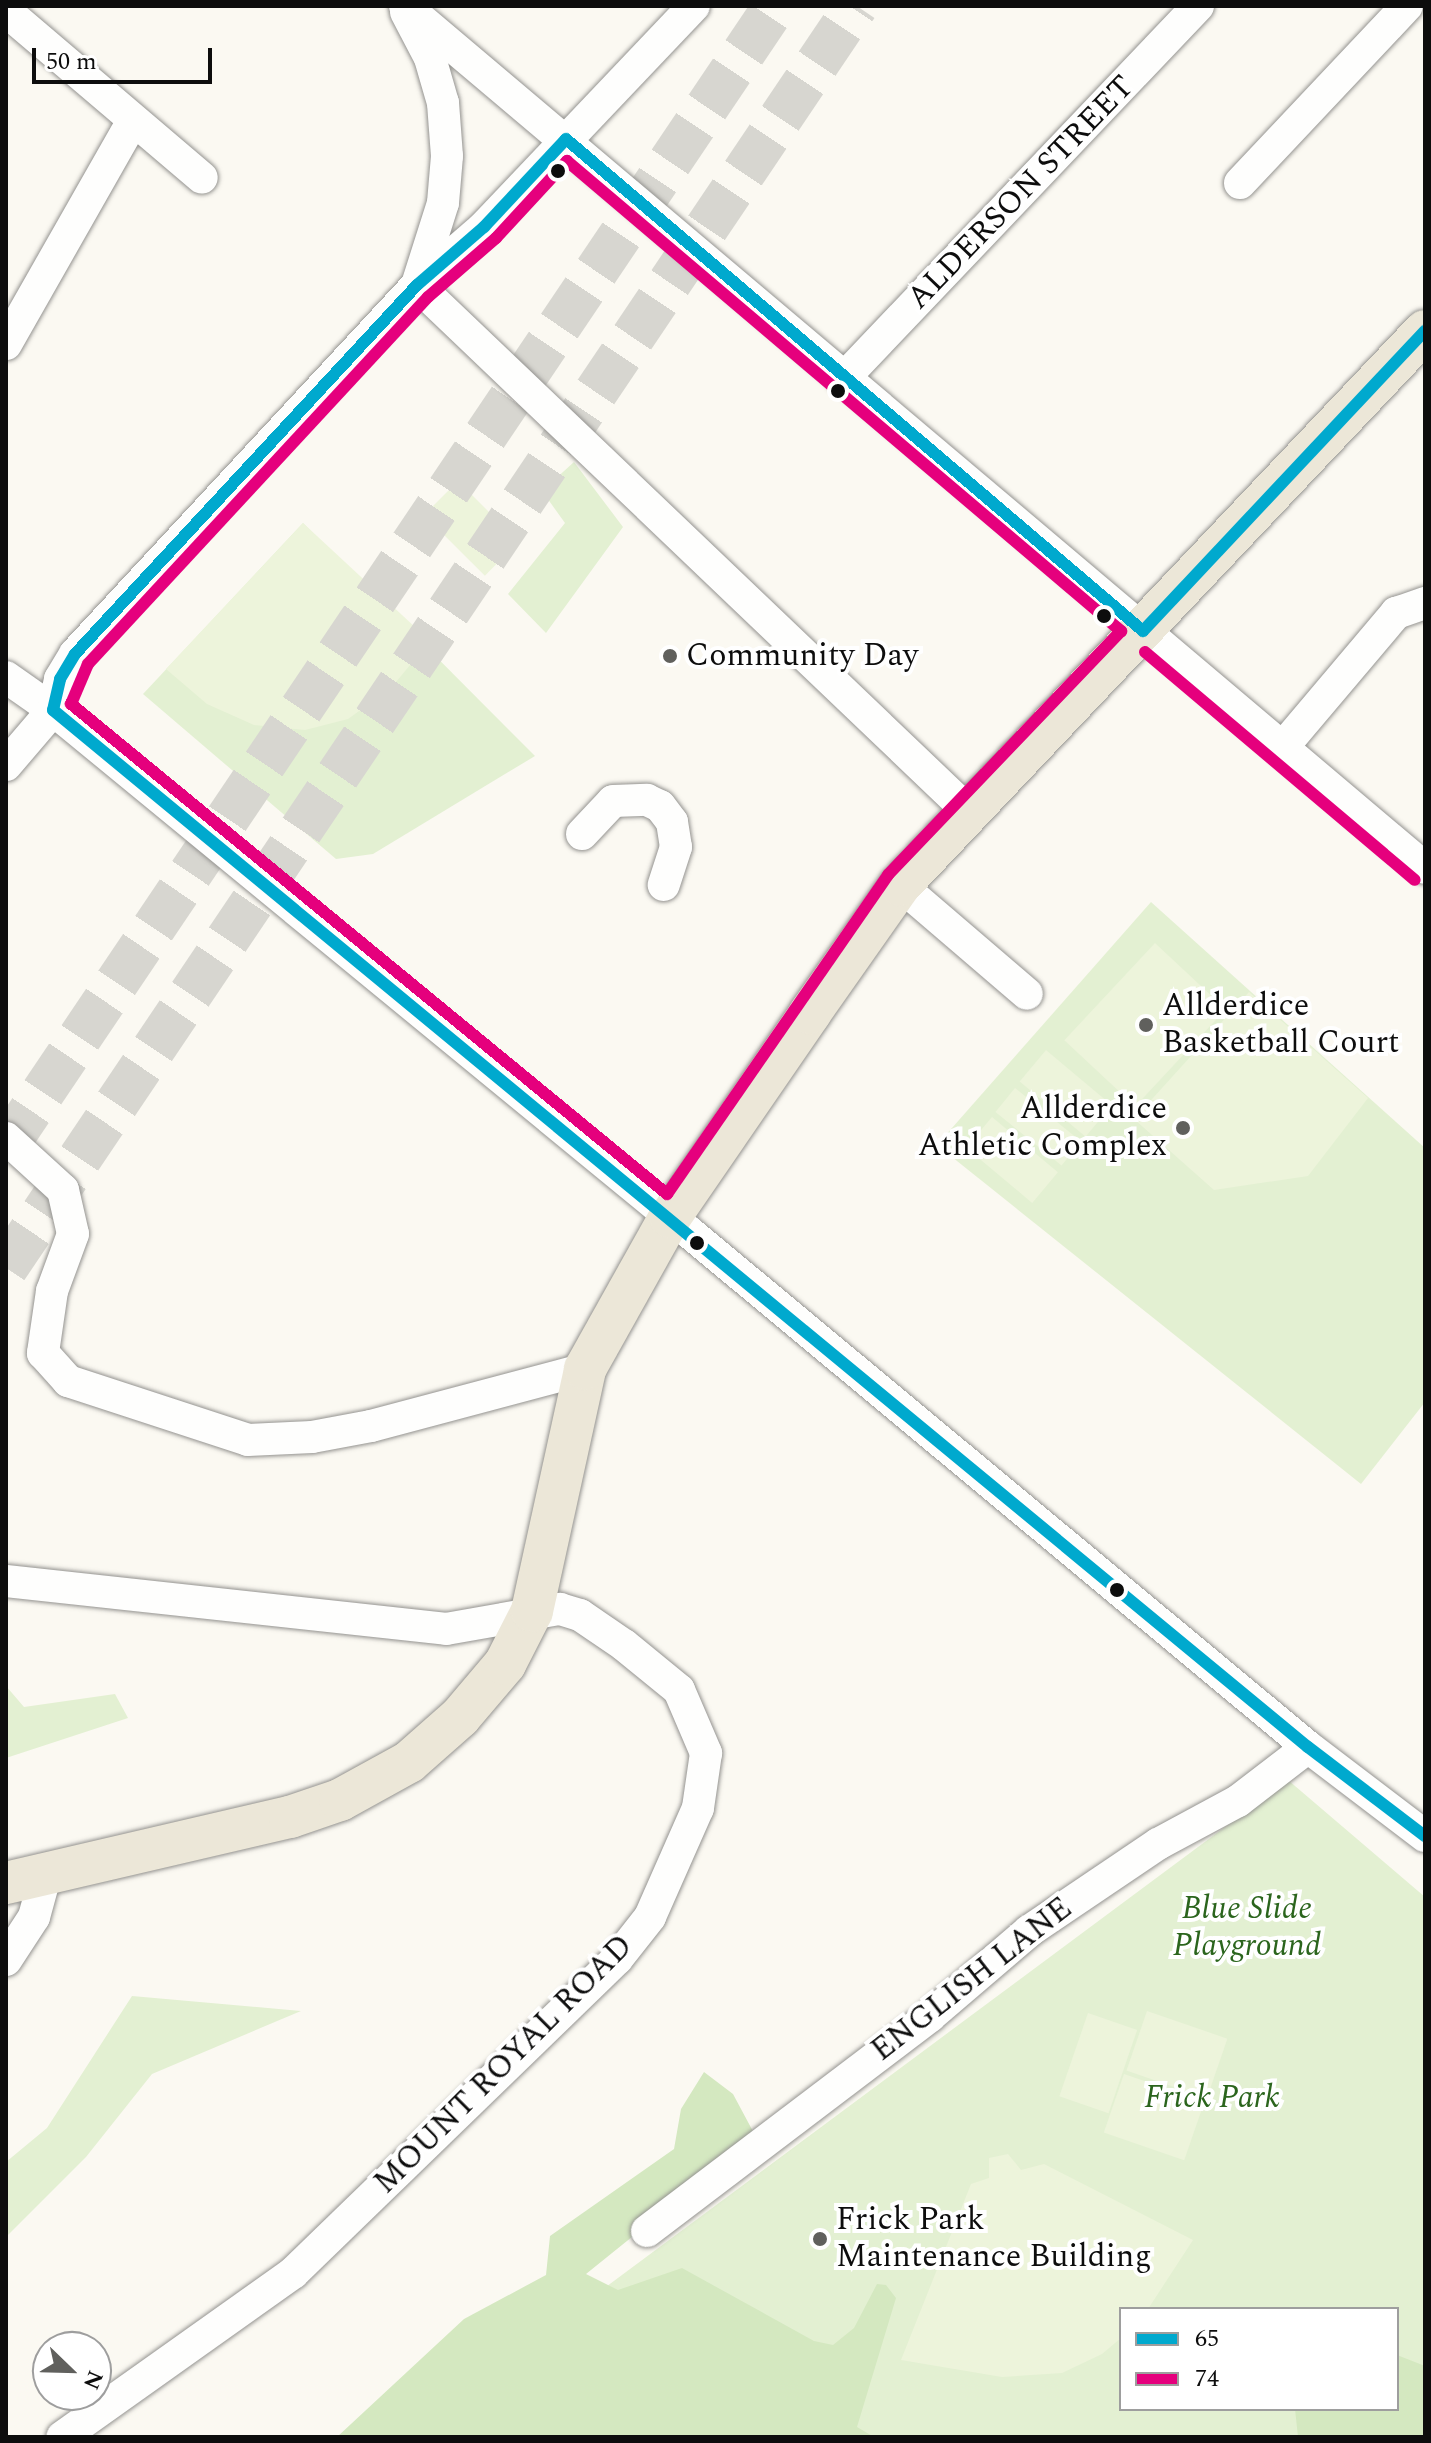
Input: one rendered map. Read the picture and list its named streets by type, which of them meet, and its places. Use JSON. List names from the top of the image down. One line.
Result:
{"streets":{"street":["ALDERSON STREET","ENGLISH LANE","MOUNT ROYAL ROAD"]},"parks":["Blue Slide Playground","Frick Park"],"places":["Community Day","Allderdice Basketball Court","Allderdice Athletic Complex","Frick Park Maintenance Building"],"lines":["transit line 65","transit line 74"],"legend":["65","74"],"scale_bar":"50 m","north":"bottom right"}
